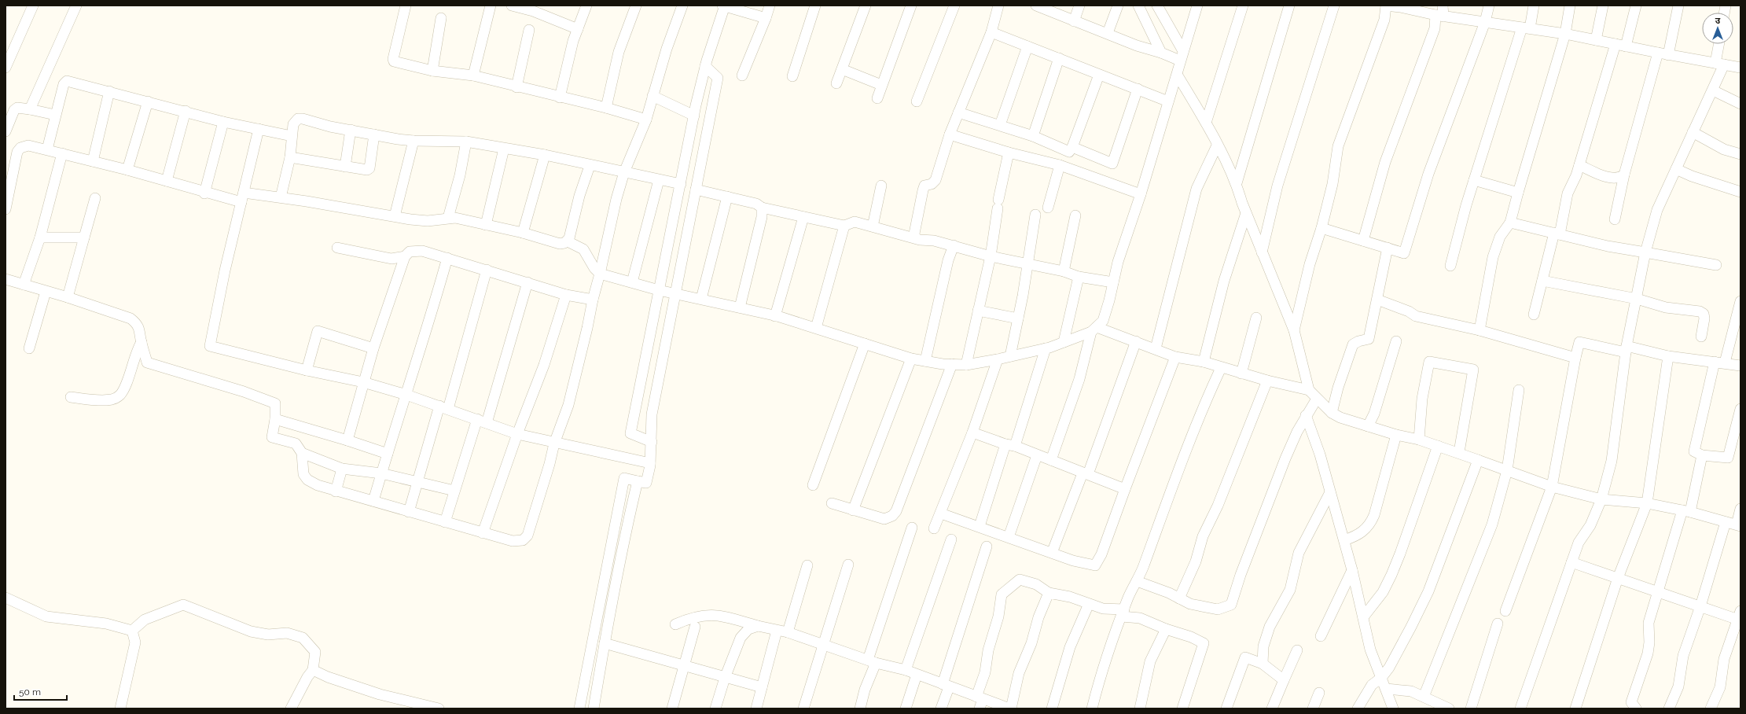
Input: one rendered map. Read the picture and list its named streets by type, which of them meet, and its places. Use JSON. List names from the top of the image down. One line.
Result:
{"scale_bar":"50 m","north":"top"}
